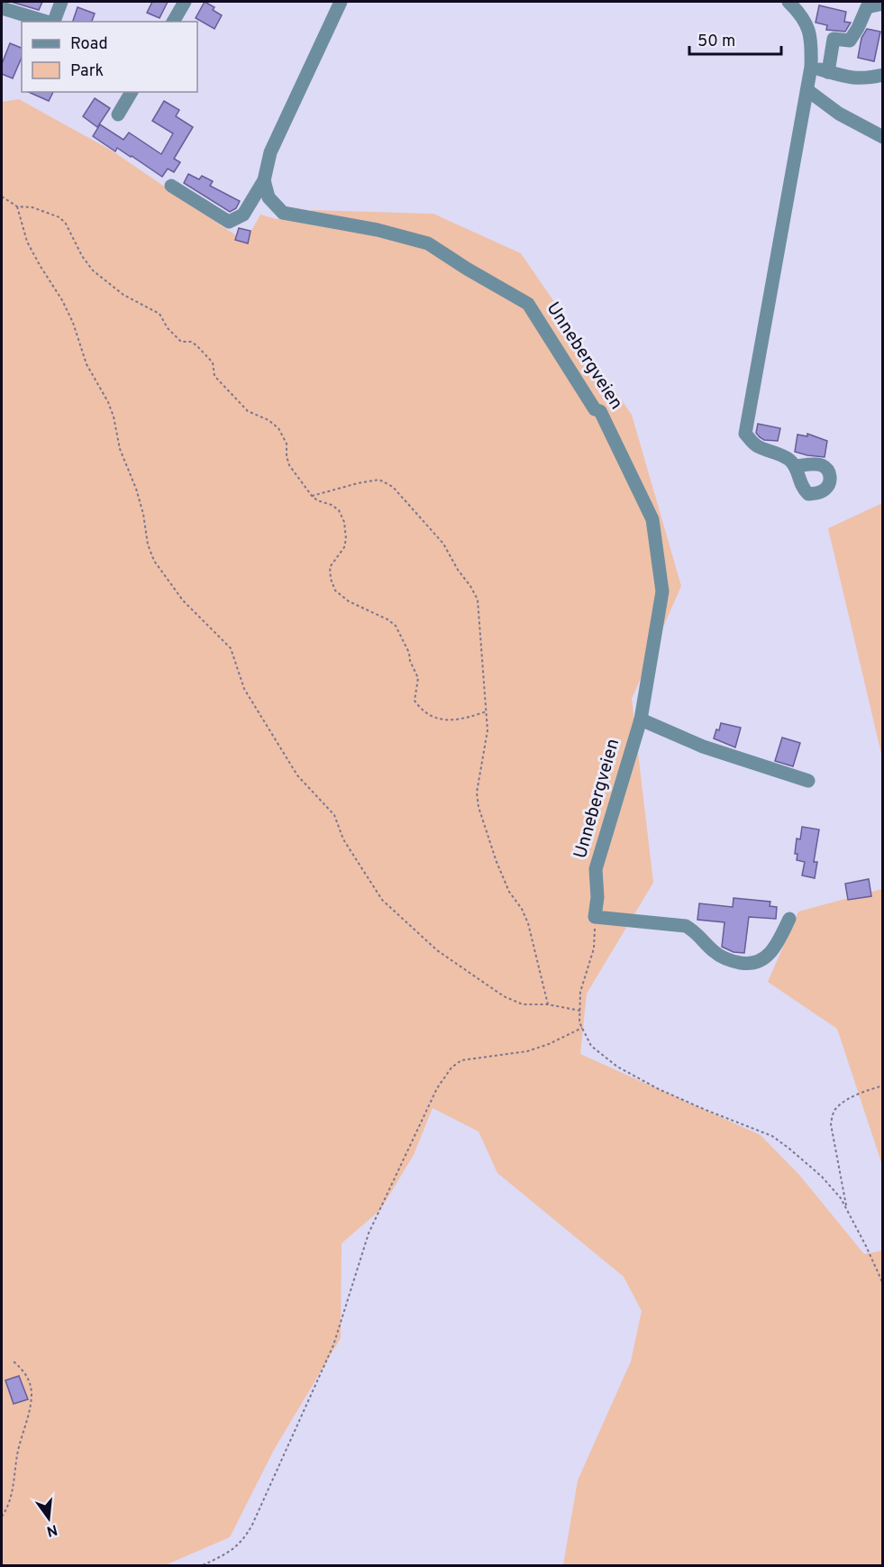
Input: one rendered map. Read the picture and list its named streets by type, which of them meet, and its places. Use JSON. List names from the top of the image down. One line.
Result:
{"streets":{"street":["Unnebergveien"]},"legend":["Road","Park"],"scale_bar":"50 m","north":"bottom"}
